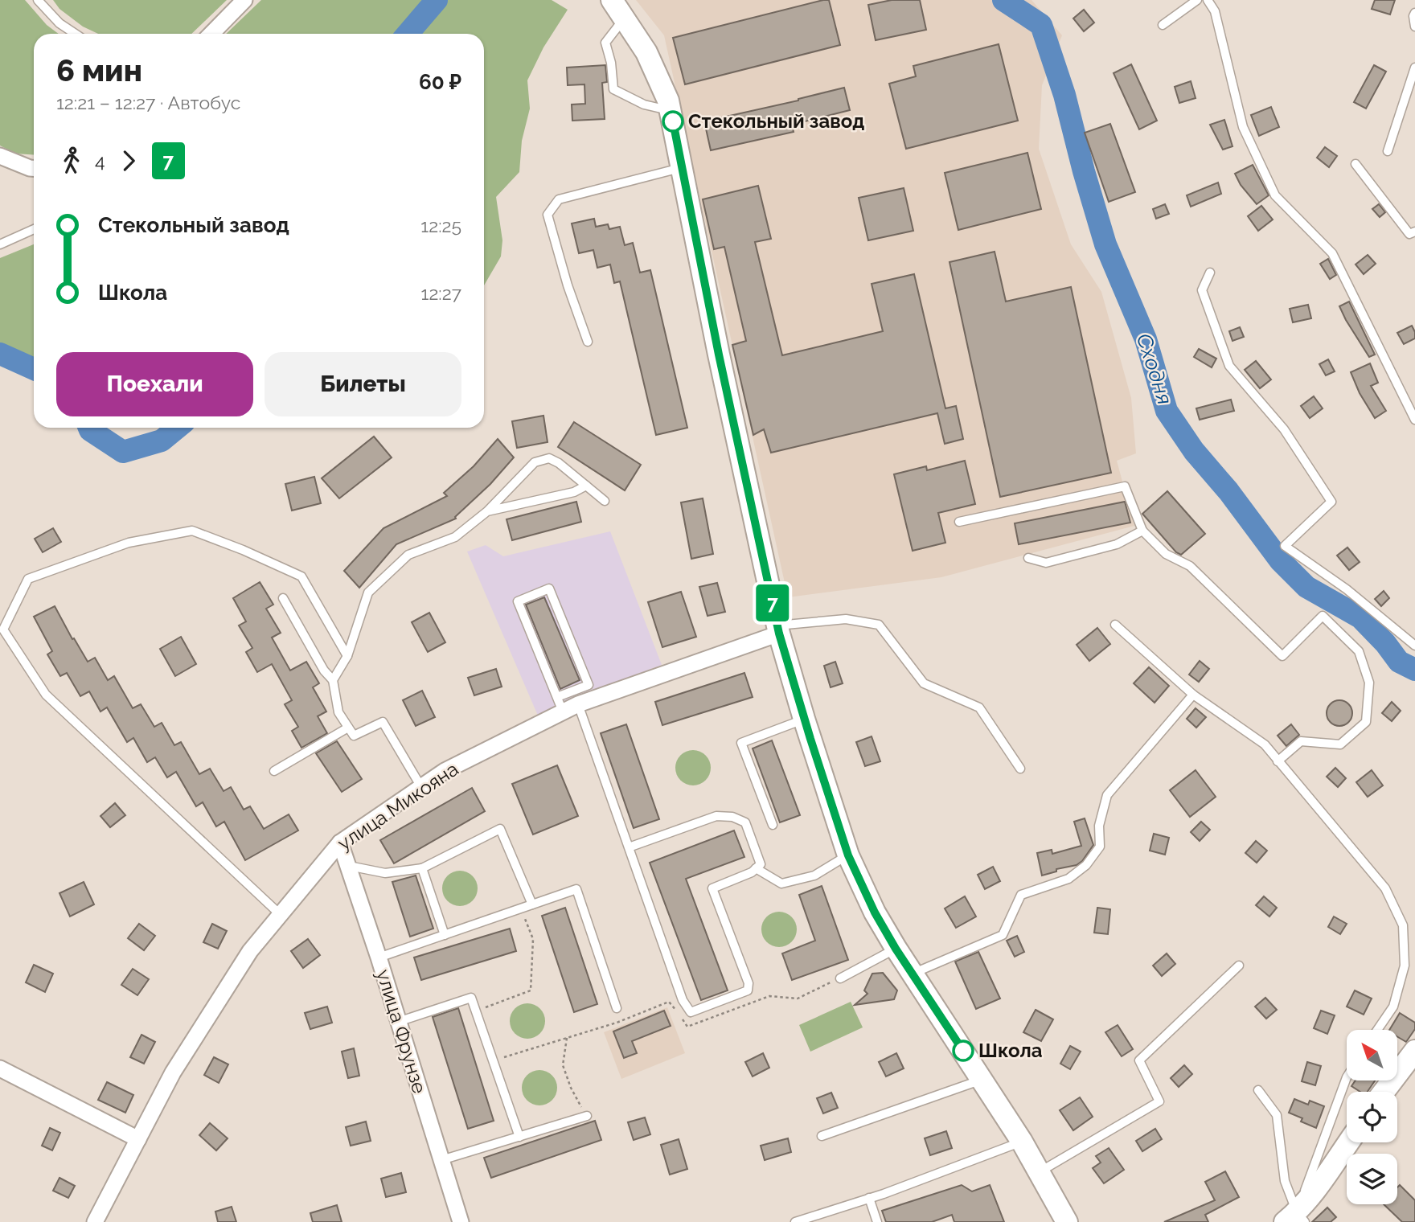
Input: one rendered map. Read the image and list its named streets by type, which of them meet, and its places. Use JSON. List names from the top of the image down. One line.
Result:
{"streets":{"street":["улица Микояна","улица Фрунзе"]},"crossings":[["улица Микояна","улица Фрунзе"]],"water":["Сходня"],"places":["Стекольный завод","Школа"],"lines":["bus line 7"],"north":"top left","page":{"on_map":"7","heading":["6 мин","12:21 – 12:27 · Автобус","60 ₽"],"legs":["4","7"],"list":[{"name":"Стекольный завод","value":"12:25"},{"name":"Школа","value":"12:27"}],"buttons":["Поехали","Билеты"]}}
